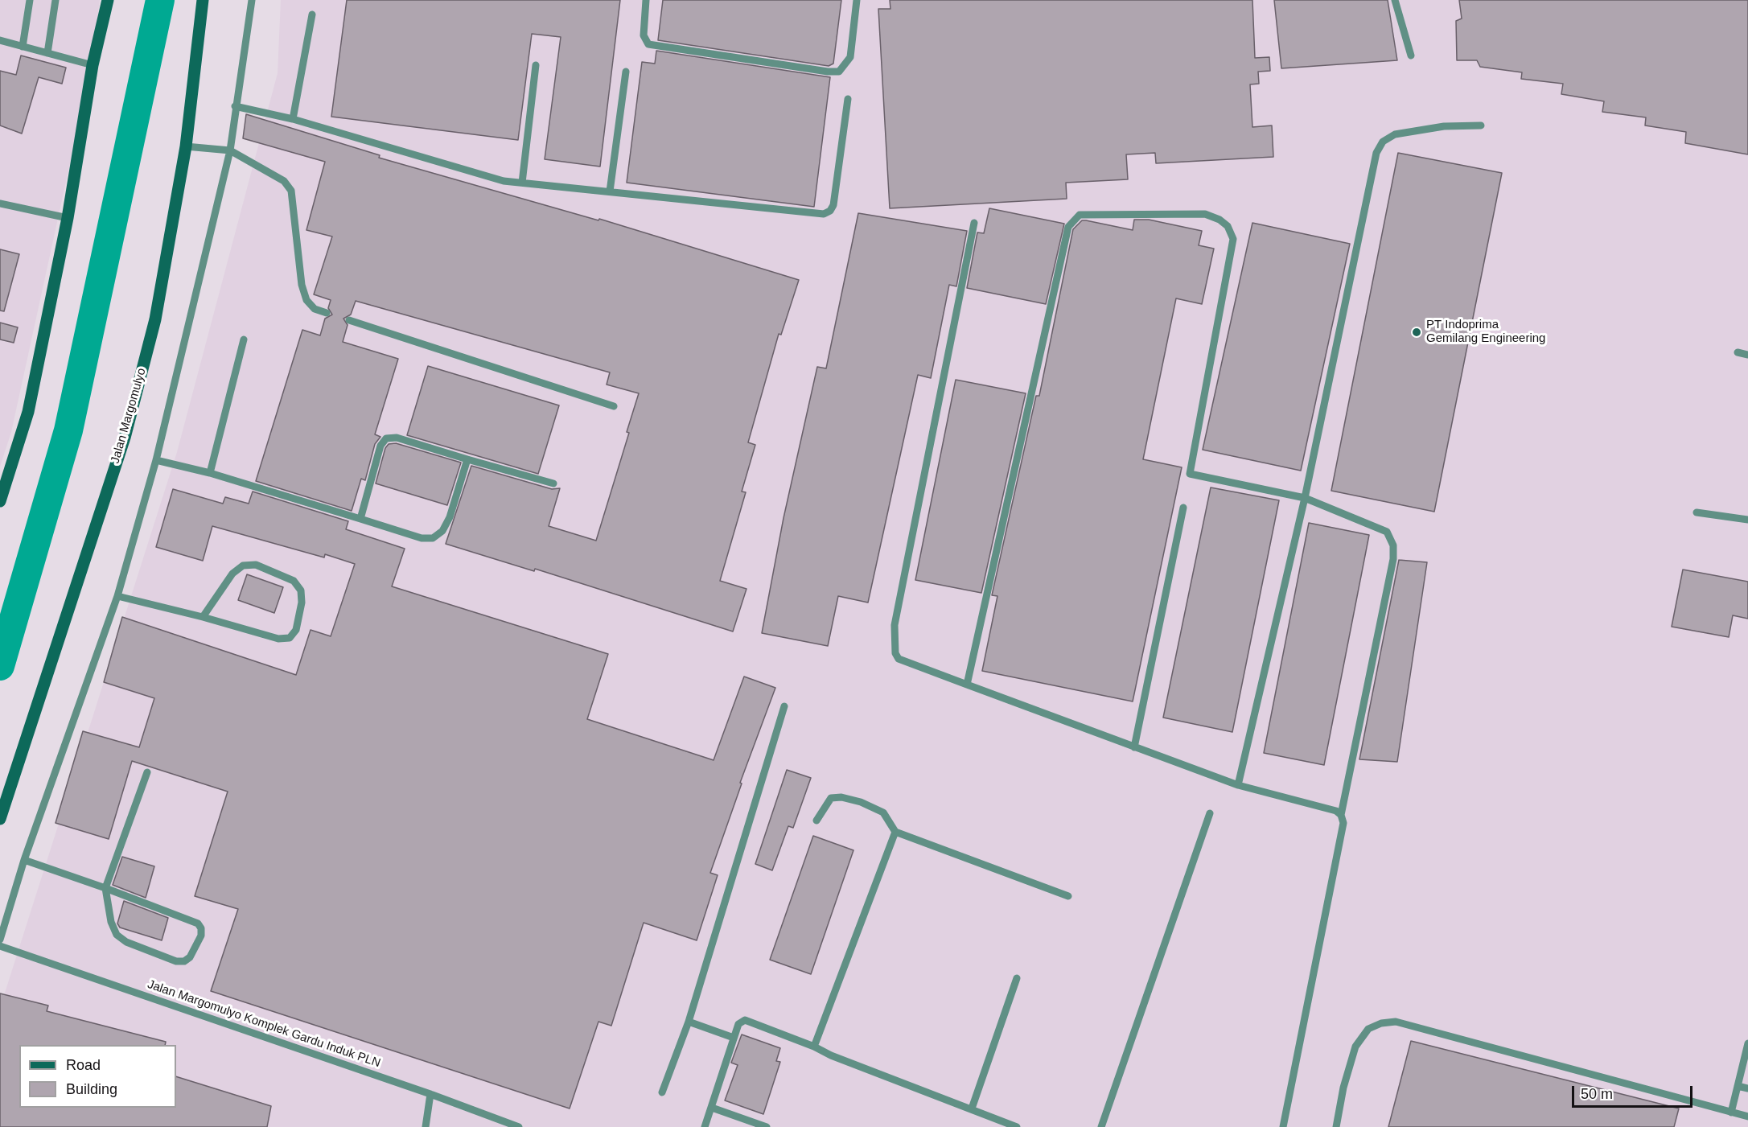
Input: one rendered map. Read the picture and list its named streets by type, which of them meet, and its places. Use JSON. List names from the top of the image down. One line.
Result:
{"streets":{"main road":["Jalan Margomulyo"],"lane":["Jalan Margomulyo Komplek Gardu Induk PLN"]},"places":["PT Indoprima Gemilang Engineering"],"legend":["Road","Building"],"scale_bar":"50 m"}
